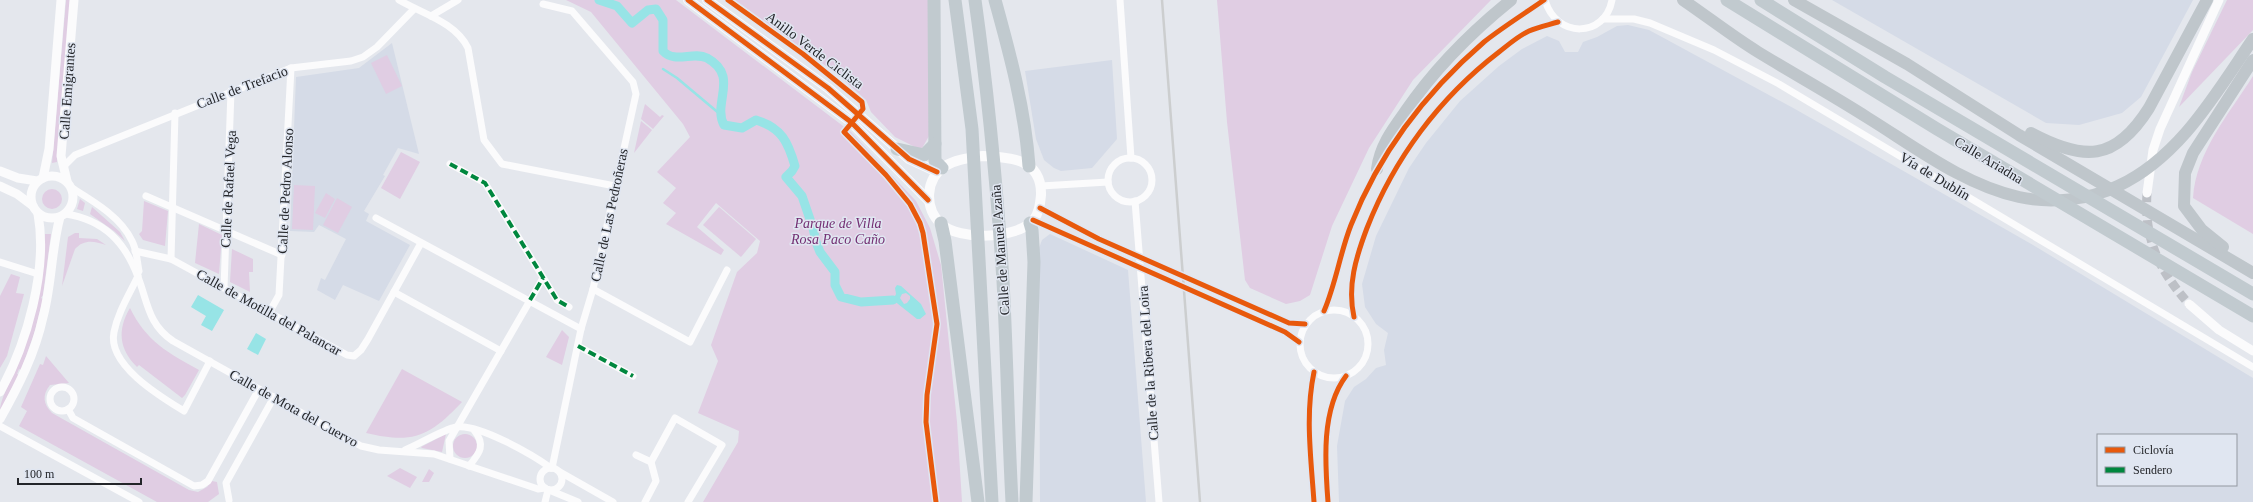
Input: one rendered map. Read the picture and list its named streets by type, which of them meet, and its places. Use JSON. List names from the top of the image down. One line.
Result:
{"streets":{"highway":["Calle Ariadna","Calle de Manuel Azaña"],"street":["Calle de Trefacio","Calle Emigrantes","Vía de Dublín","Calle de Rafael Vega","Calle de Pedro Alonso","Calle de Las Pedroñeras","Calle de Motilla del Palancar","Calle de la Ribera del Loira","Calle de Mota del Cuervo"],"cycle path":["Anillo Verde Ciclista"]},"crossings":[["Calle de Trefacio","Calle Emigrantes"],["Calle de Trefacio","Calle de Rafael Vega"],["Calle de Trefacio","Calle de Pedro Alonso"],["Calle Emigrantes","Calle de Mota del Cuervo"],["Calle de Rafael Vega","Calle de Motilla del Palancar"],["Calle de Pedro Alonso","Calle de Motilla del Palancar"],["Calle de Las Pedroñeras","Calle de Mota del Cuervo"],["Calle de Motilla del Palancar","Calle de Mota del Cuervo"]],"parks":["Parque de Villa Rosa Paco Caño"],"legend":["Ciclovía","Sendero"],"scale_bar":"100 m"}
